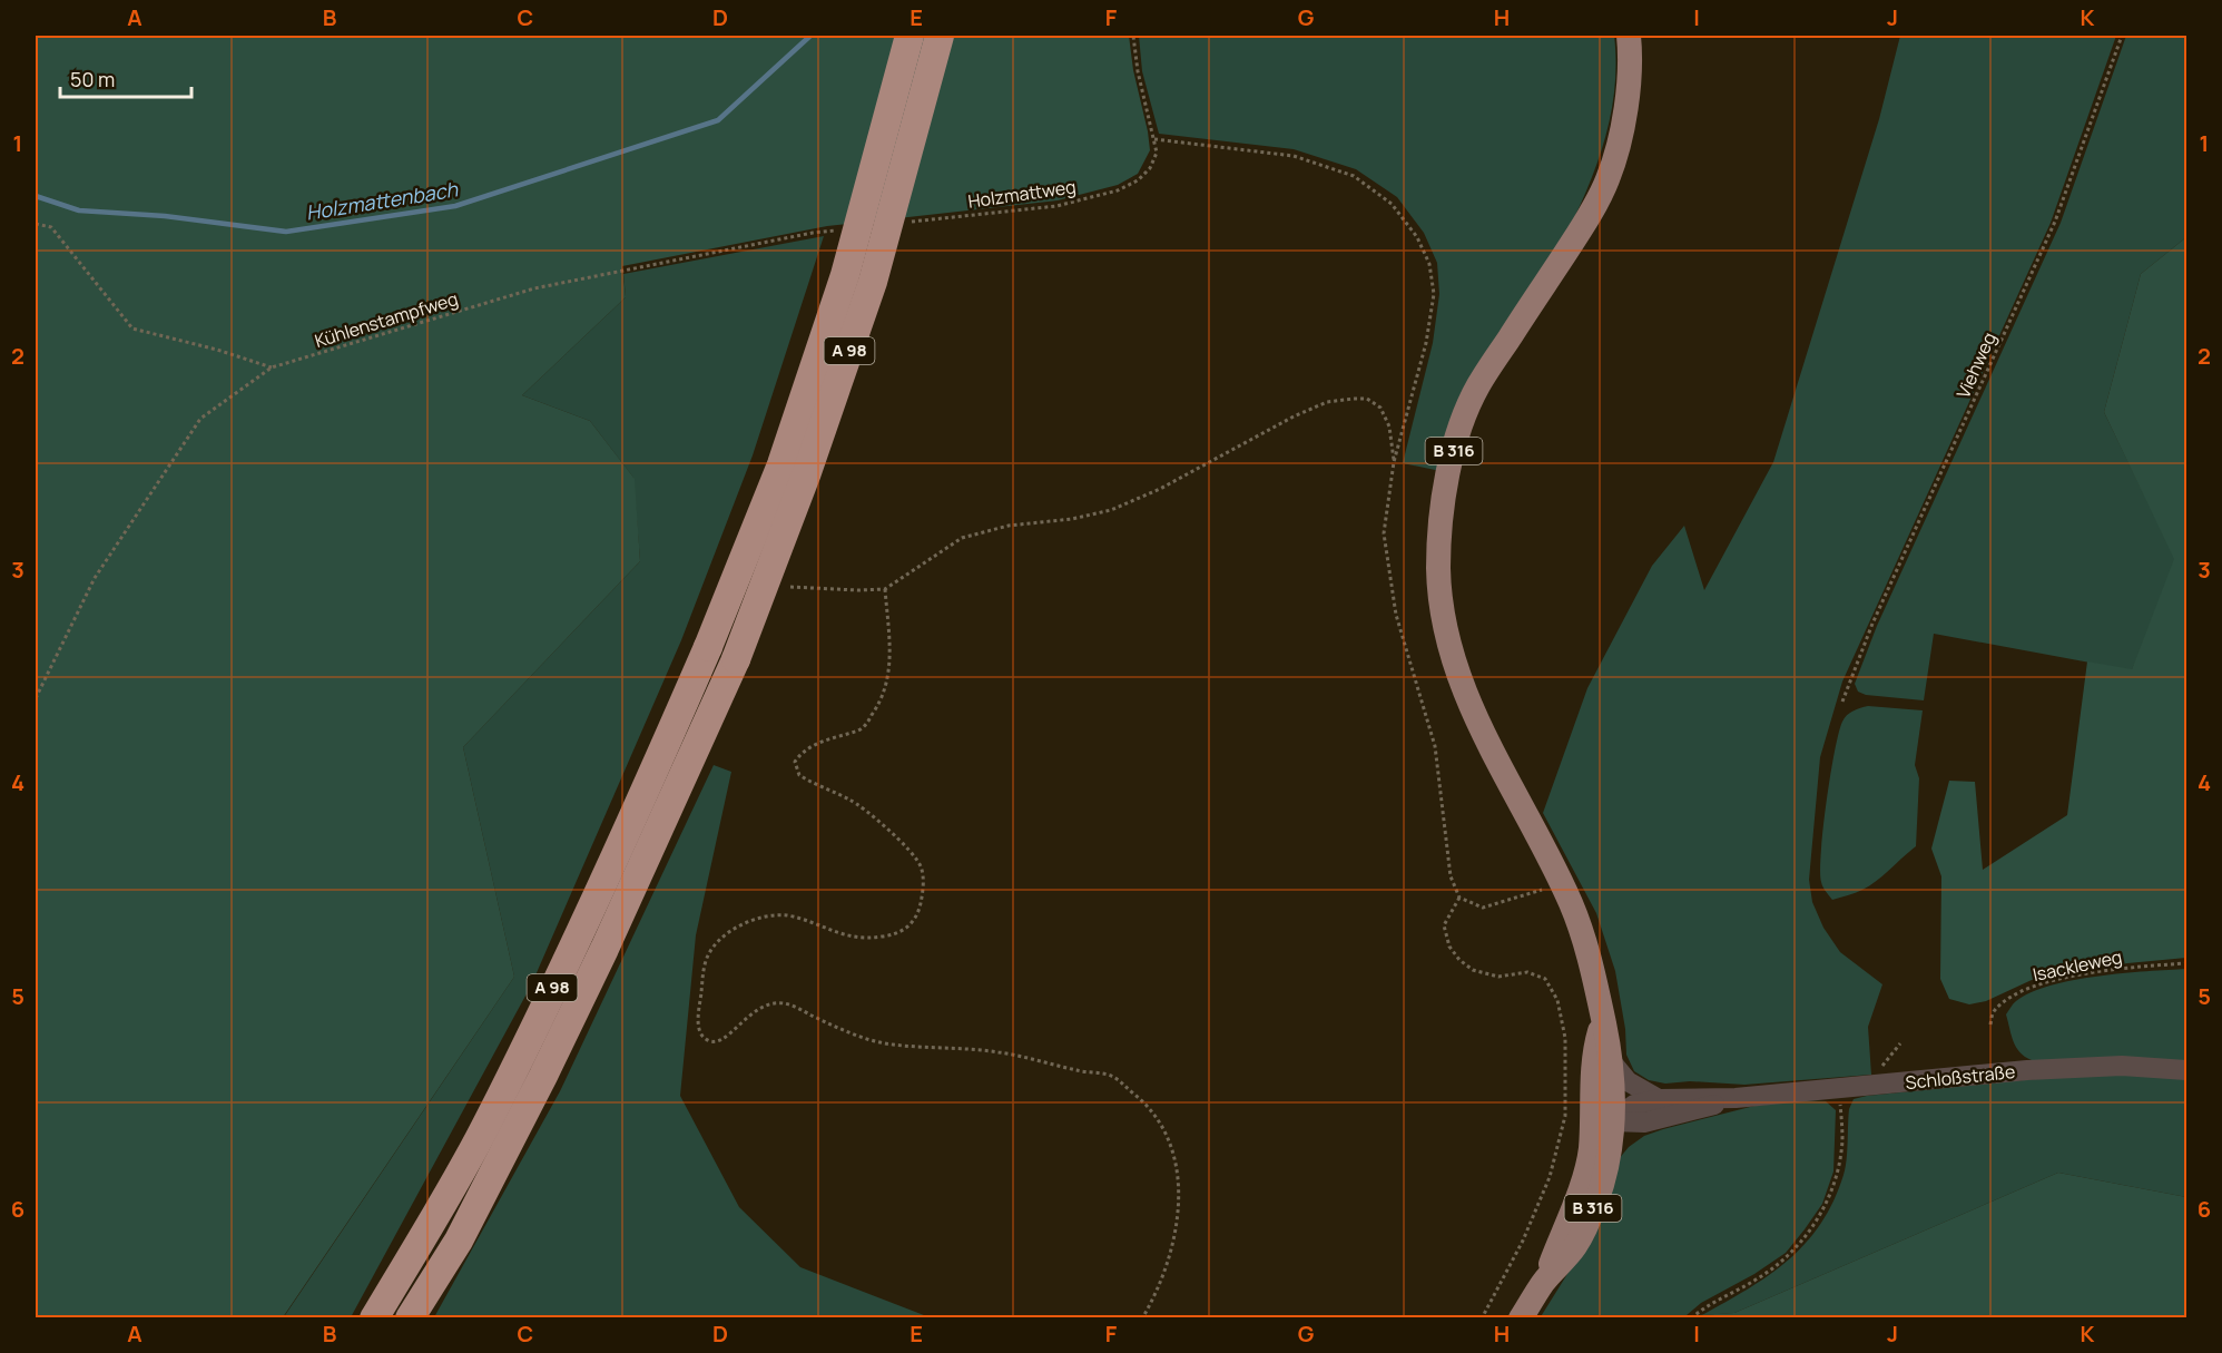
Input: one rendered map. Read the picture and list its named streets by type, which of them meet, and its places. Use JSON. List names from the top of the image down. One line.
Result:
{"streets":{"highway":["A 98"],"main road":["B 316"],"street":["Schloßstraße"],"path":["Holzmattweg","Kühlenstampfweg","Viehweg","Isackleweg"]},"crossings":[["B 316","Schloßstraße"]],"water":["Holzmattenbach"],"scale_bar":"50 m","grid":{"columns":["A","B","C","D","E","F","G","H","I","J","K"],"rows":["1","2","3","4","5","6"]}}
